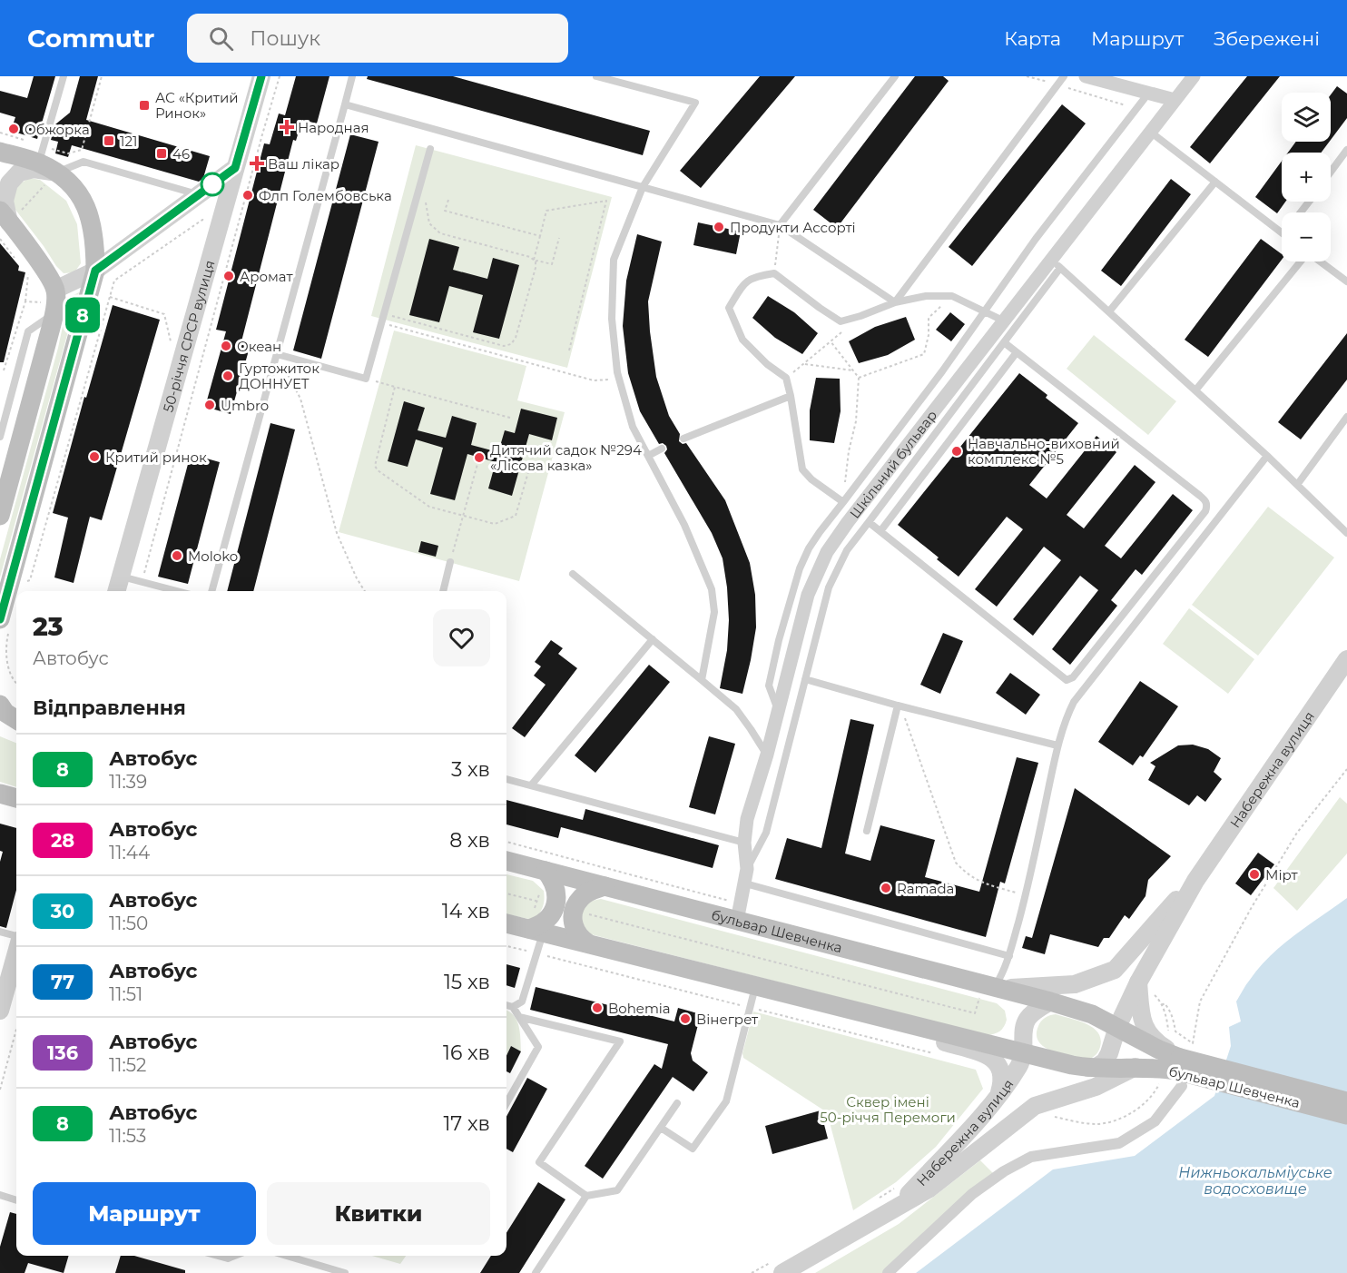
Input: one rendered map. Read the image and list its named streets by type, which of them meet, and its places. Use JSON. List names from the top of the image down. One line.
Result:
{"streets":{"main road":["бульвар Шевченка"],"street":["50-річчя СРСР вулиця","Шкільний бульвар","Набережна вулиця"]},"crossings":[["Шкільний бульвар","бульвар Шевченка"],["Набережна вулиця","бульвар Шевченка"]],"water":["Нижньокальміуське водосховище"],"parks":["Сквер імені 50-річчя Перемоги"],"places":{"transit":["АС «Критий Ринок»","121","46"],"health":["Народная","Ваш лікар"],"other":["Обжорка","Флп Голембовська","Продукти Ассорті","Аромат","Океан","Гуртожиток ДОННУЕТ","Umbro","Навчально-виховний комплекс №5","Критий ринок","Дитячий садок №294 «Лісова казка»","Moloko","Мірт","Ramada","Bohemia","Вінегрет"]},"lines":["bus line 8"],"page":{"header":"Commutr","search":"Пошук","nav":["Карта","Маршрут","Збережені"],"on_map":"8","map_buttons":["+","−"],"heading":[["23","Автобус"],"Відправлення"],"list":[{"mark":"8","name":"Автобус","note":"11:39","value":"3 хв"},{"mark":"28","name":"Автобус","note":"11:44","value":"8 хв"},{"mark":"30","name":"Автобус","note":"11:50","value":"14 хв"},{"mark":"77","name":"Автобус","note":"11:51","value":"15 хв"},{"mark":"136","name":"Автобус","note":"11:52","value":"16 хв"},{"mark":"8","name":"Автобус","note":"11:53","value":"17 хв"}],"buttons":["Маршрут","Квитки"]}}
